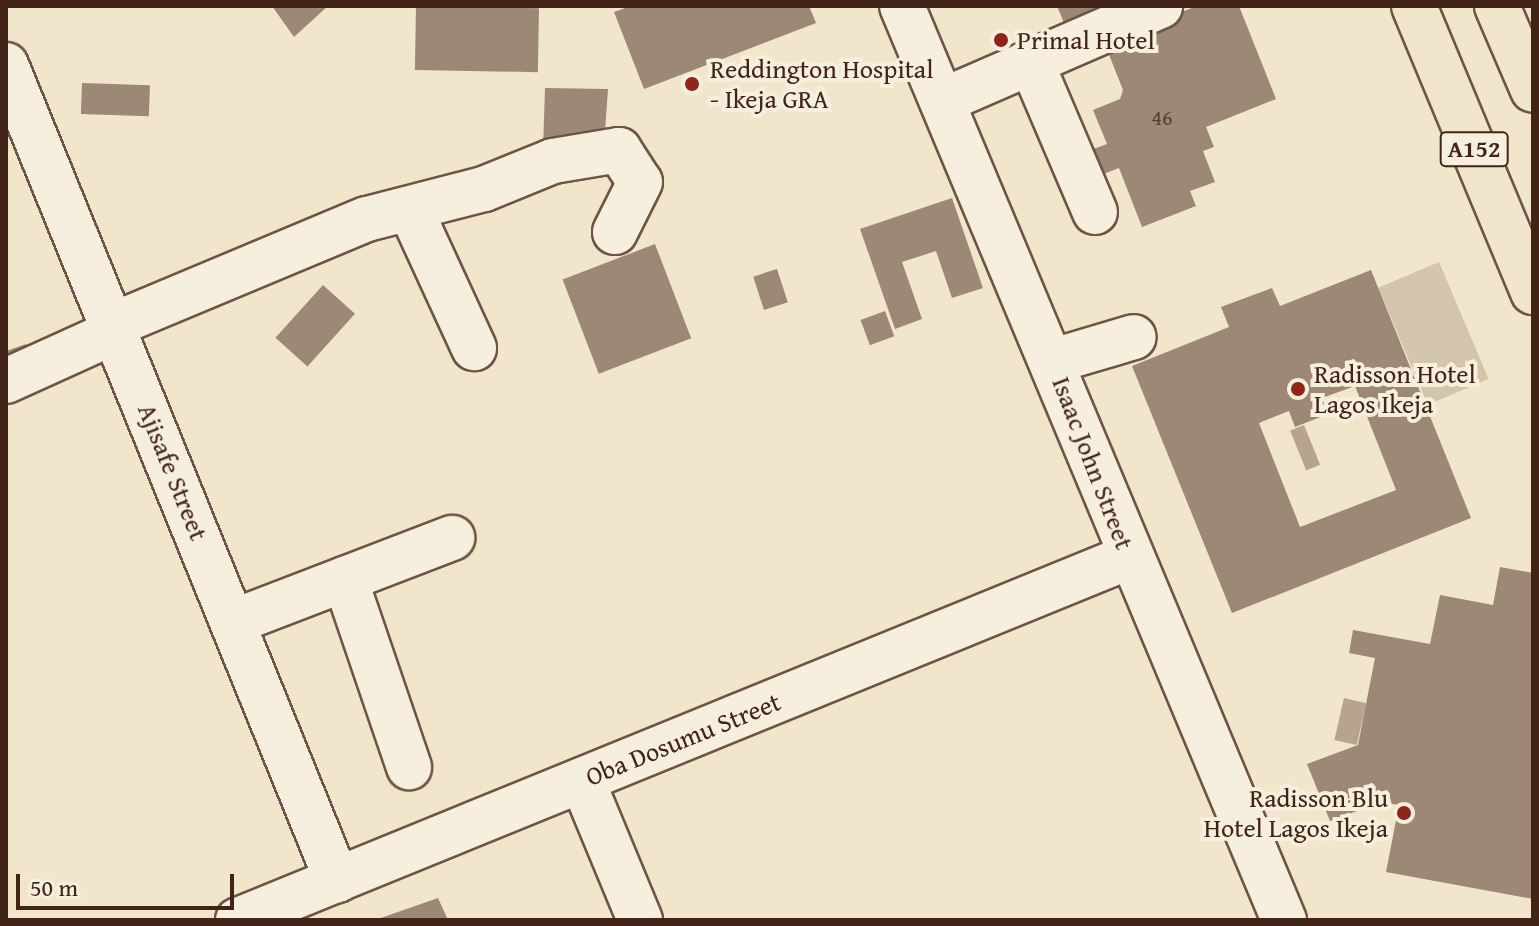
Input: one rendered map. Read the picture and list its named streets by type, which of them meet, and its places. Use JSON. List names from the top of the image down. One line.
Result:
{"streets":{"main road":["A152"],"street":["Isaac John Street","Ajisafe Street","Oba Dosumu Street"]},"crossings":[["Isaac John Street","Oba Dosumu Street"],["Ajisafe Street","Oba Dosumu Street"]],"places":["Primal Hotel","Reddington Hospital - Ikeja GRA","Radisson Hotel Lagos Ikeja","Radisson Blu Hotel Lagos Ikeja"],"house_numbers":["46"],"scale_bar":"50 m"}
